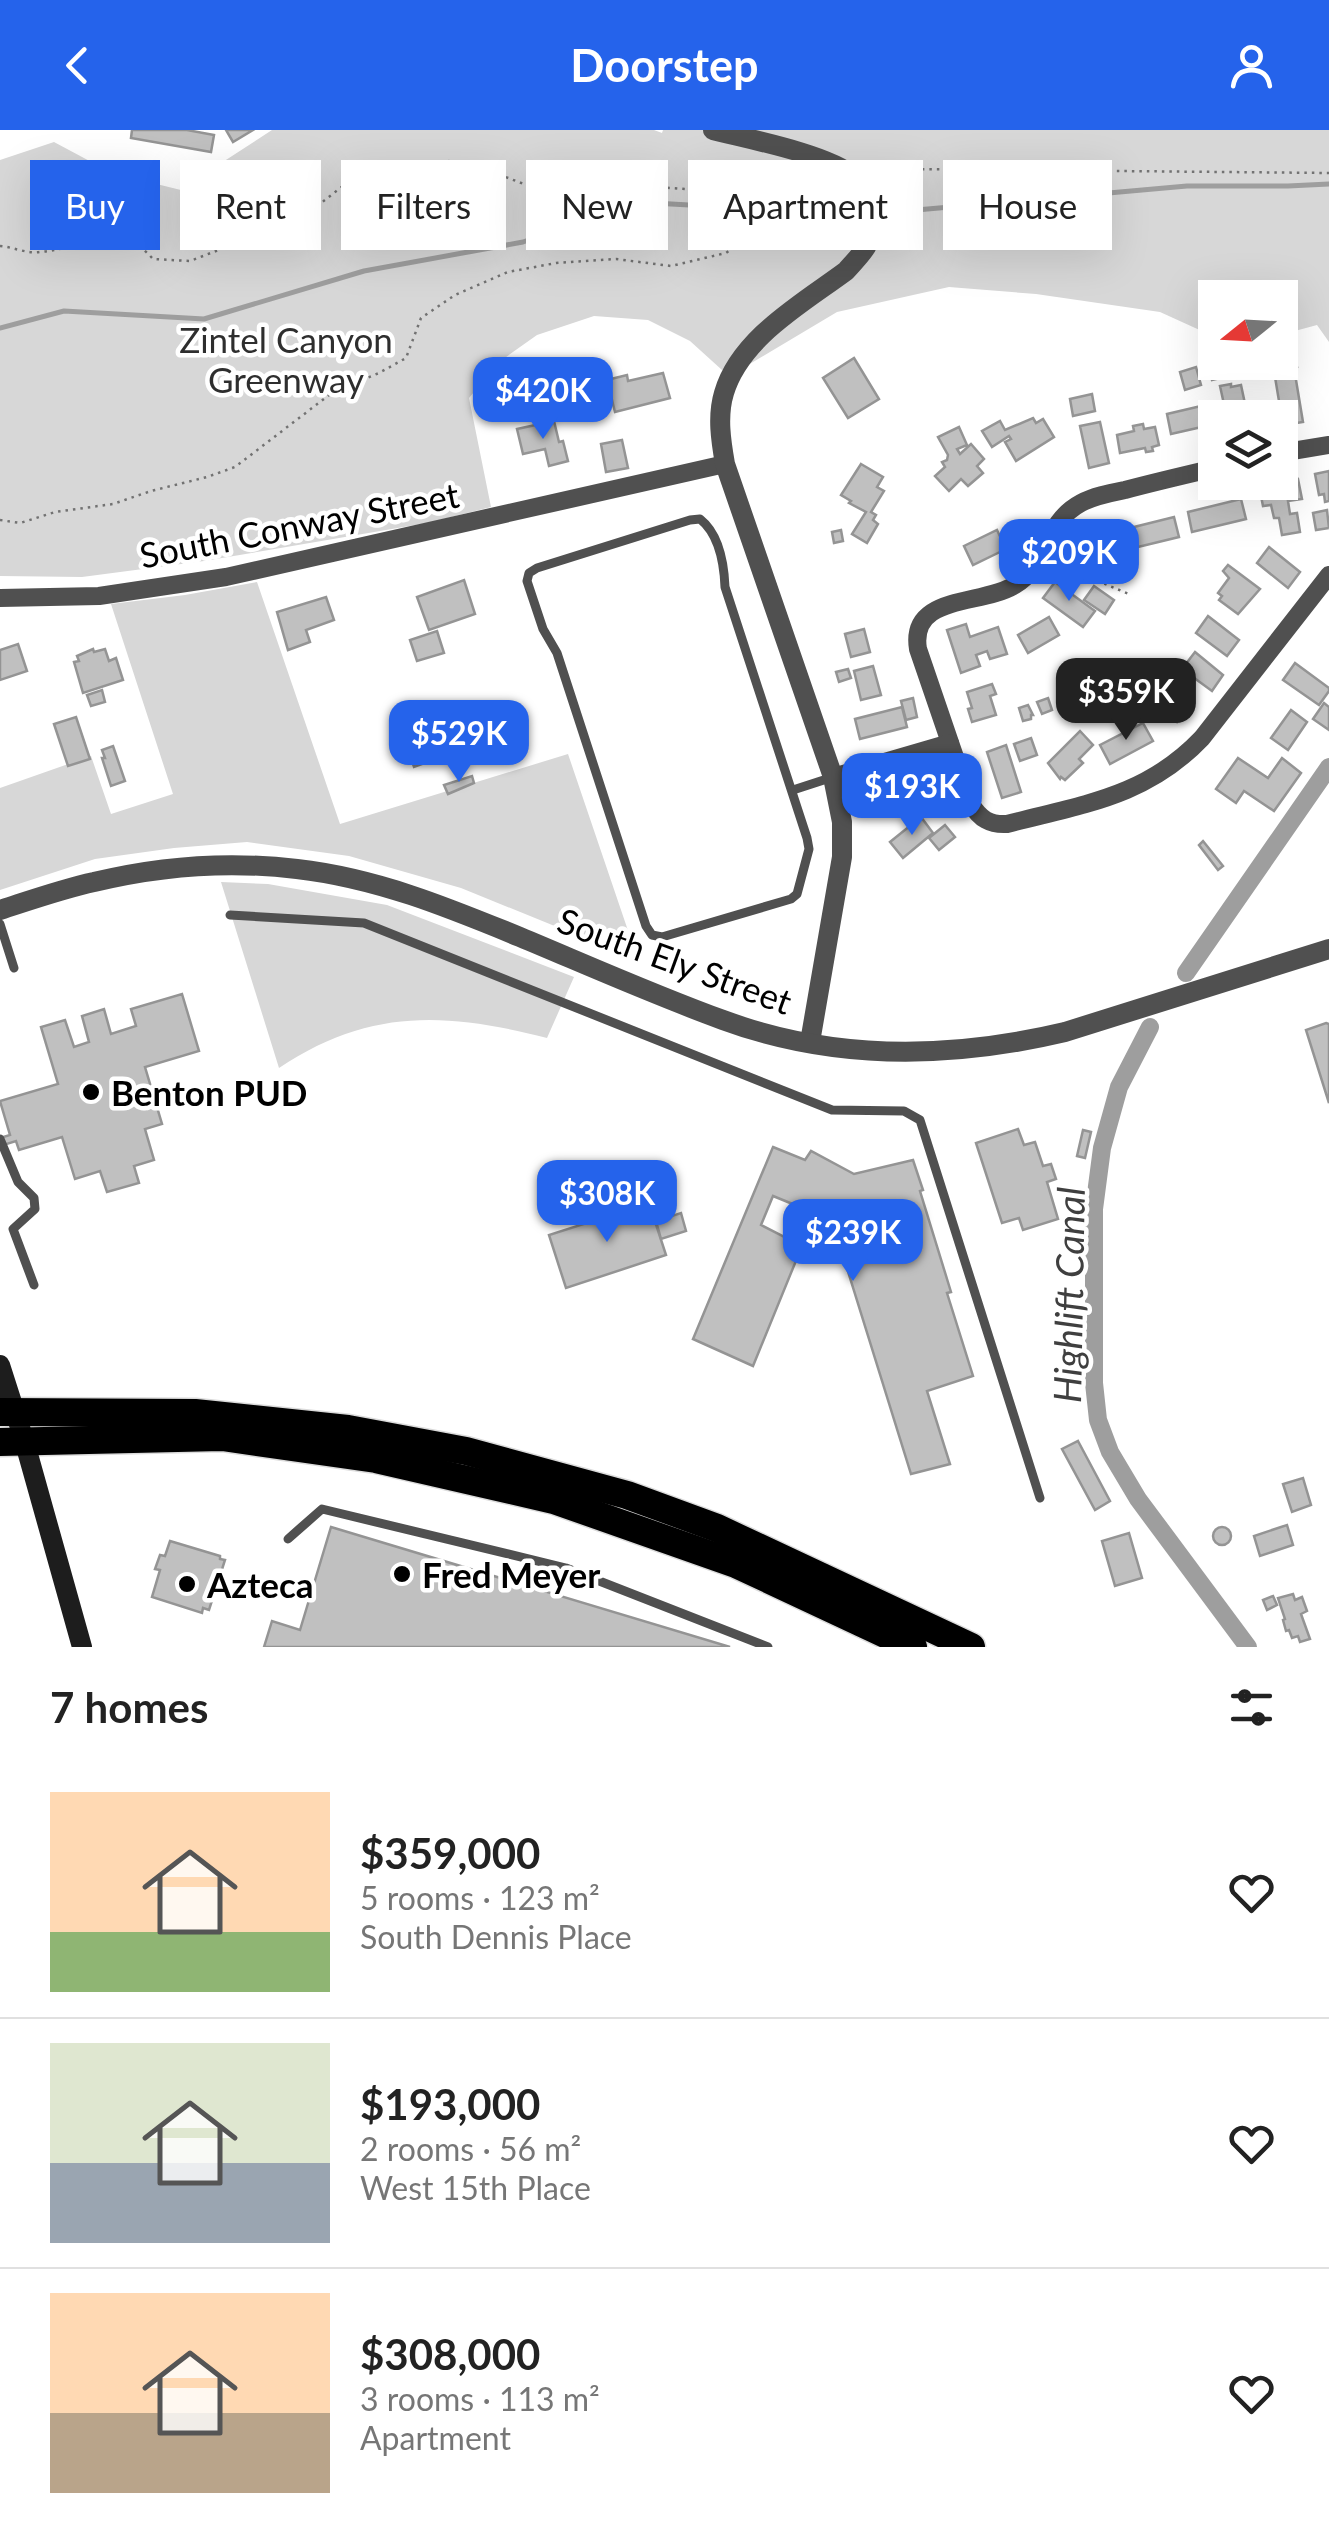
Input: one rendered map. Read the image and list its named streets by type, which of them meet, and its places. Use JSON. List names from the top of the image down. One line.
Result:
{"streets":{"street":["South Conway Street","South Ely Street"]},"water":["Highlift Canal"],"parks":["Zintel Canyon Greenway"],"places":["Benton PUD","Fred Meyer","Azteca"],"north":"left","page":{"header":"Doorstep","chip":["Buy","Rent","Filters","New","Apartment","House"],"price":["$420K","$209K","$359K","$529K","$193K","$308K","$239K"],"heading":"7 homes","list":[{"name":"$359,000","note":"5 rooms · 123 m² · South Dennis Place"},{"name":"$193,000","note":"2 rooms · 56 m² · West 15th Place"},{"name":"$308,000","note":"3 rooms · 113 m² · Apartment"}]}}
